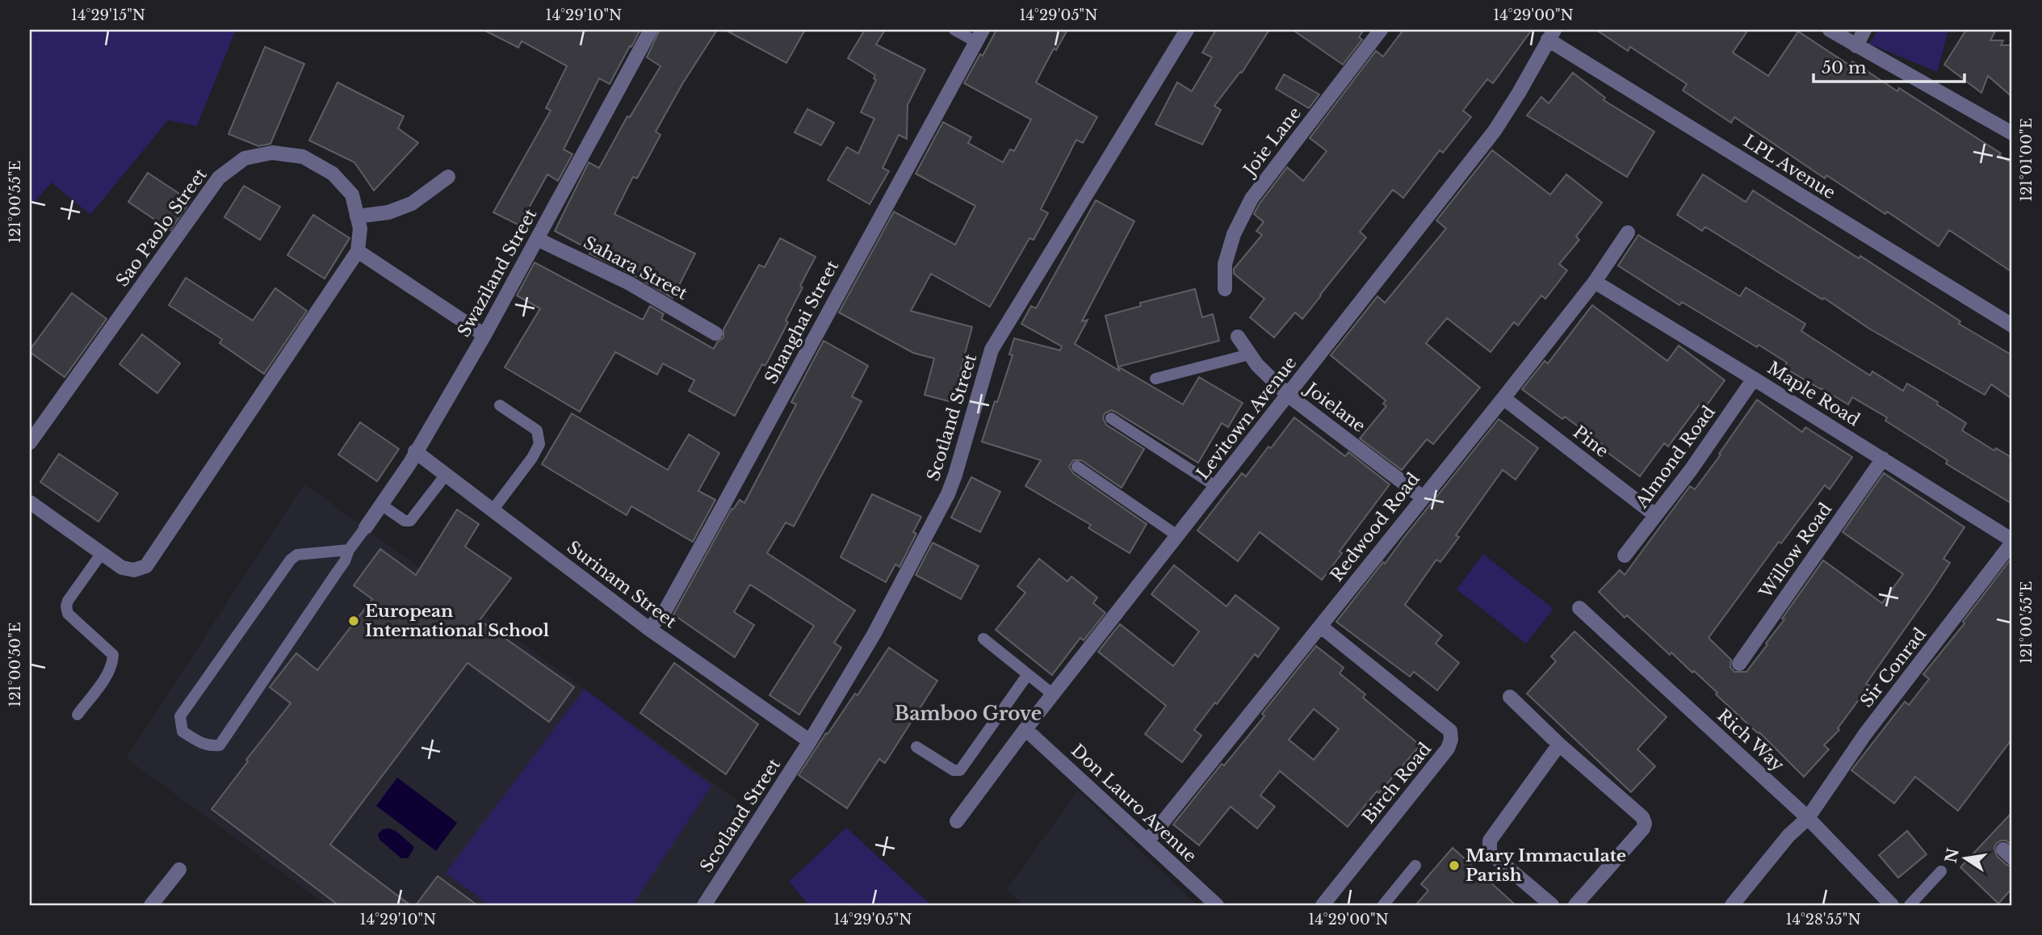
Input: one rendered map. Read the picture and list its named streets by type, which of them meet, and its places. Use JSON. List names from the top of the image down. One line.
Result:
{"streets":{"street":["Joie Lane","LPL Avenue","Sao Paolo Street","Sahara Street","Swaziland Street","Shanghai Street","Maple Road","Joielane","Scotland Street","Levitown Avenue","Pine","Almond Road","Redwood Road","Willow Road","Surinam Street","Sir Conrad","Rich Way","Birch Road","Don Lauro Avenue"]},"crossings":[["LPL Avenue","Levitown Avenue"],["Sahara Street","Swaziland Street"],["Swaziland Street","Surinam Street"],["Shanghai Street","Surinam Street"],["Maple Road","Almond Road"],["Maple Road","Redwood Road"],["Maple Road","Willow Road"],["Maple Road","Sir Conrad"],["Joielane","Levitown Avenue"],["Joielane","Redwood Road"],["Scotland Street","Surinam Street"],["Levitown Avenue","Don Lauro Avenue"],["Pine","Almond Road"],["Pine","Redwood Road"],["Redwood Road","Birch Road"],["Redwood Road","Don Lauro Avenue"],["Sir Conrad","Rich Way"]],"districts":["Bamboo Grove"],"places":["European International School","Mary Immaculate Parish"],"scale_bar":"50 m","north":"left","coordinates":["14°29'15\"N","14°29'10\"N","14°29'05\"N","14°29'00\"N","121°01'00\"E","121°00'55\"E","121°00'50\"E","14°28'55\"N"]}
